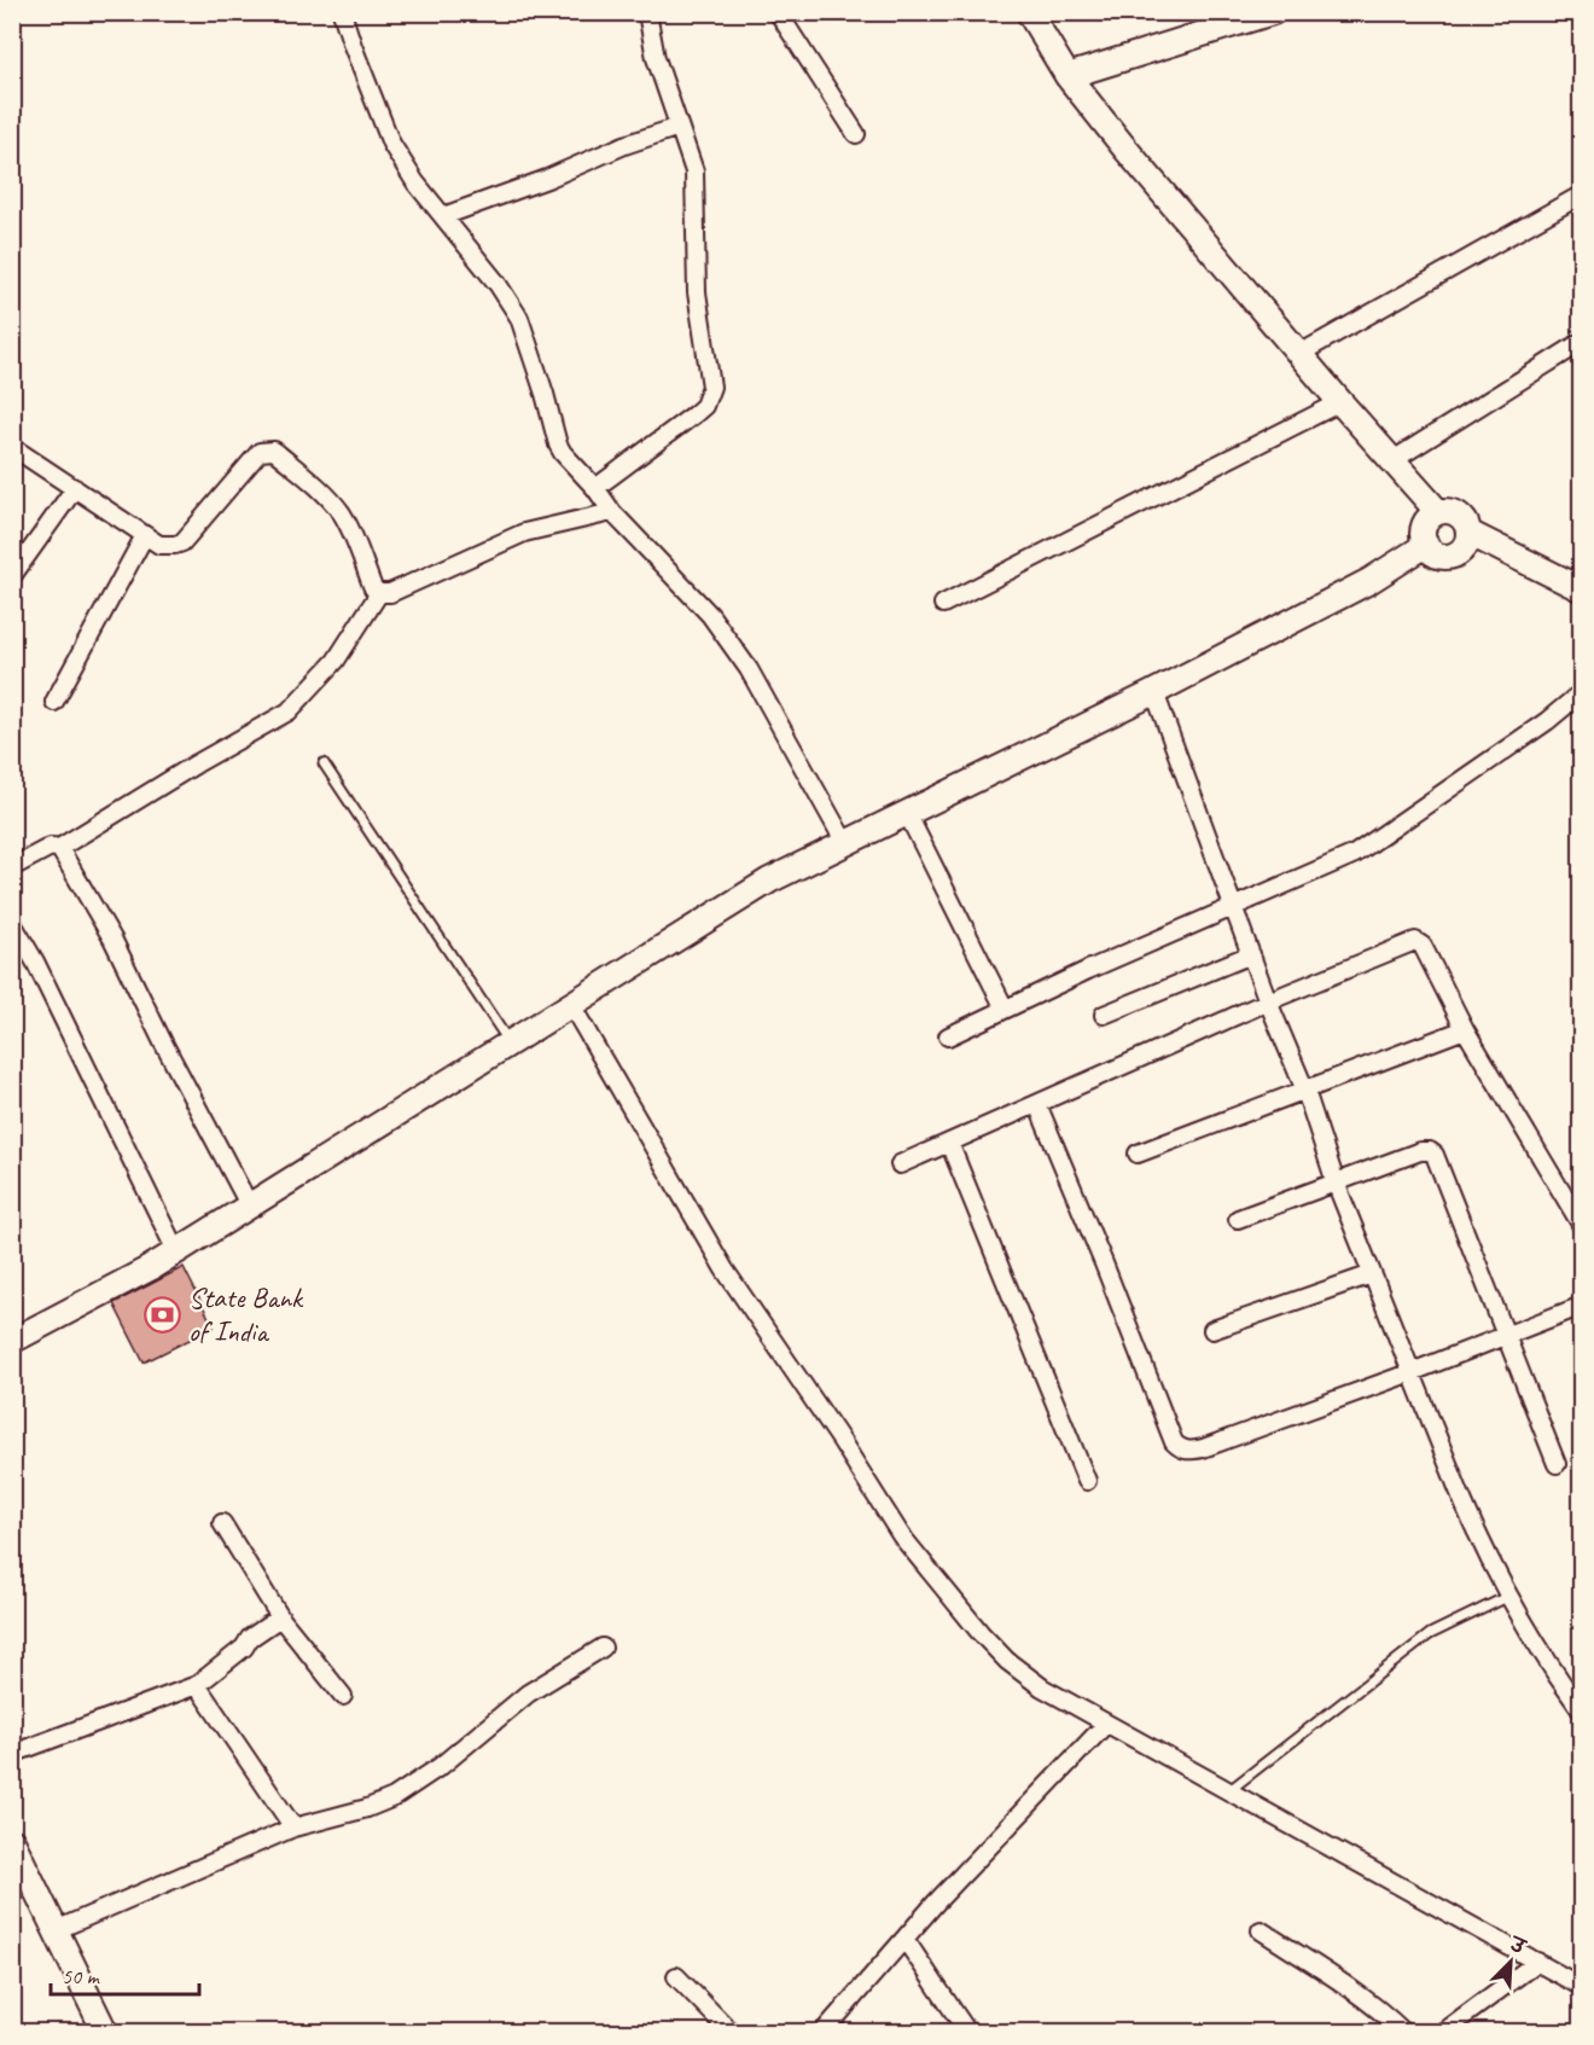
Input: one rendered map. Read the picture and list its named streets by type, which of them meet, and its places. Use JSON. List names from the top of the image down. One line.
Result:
{"places":{"bank":["State Bank of India"]},"scale_bar":"50 m","north":"top right"}
